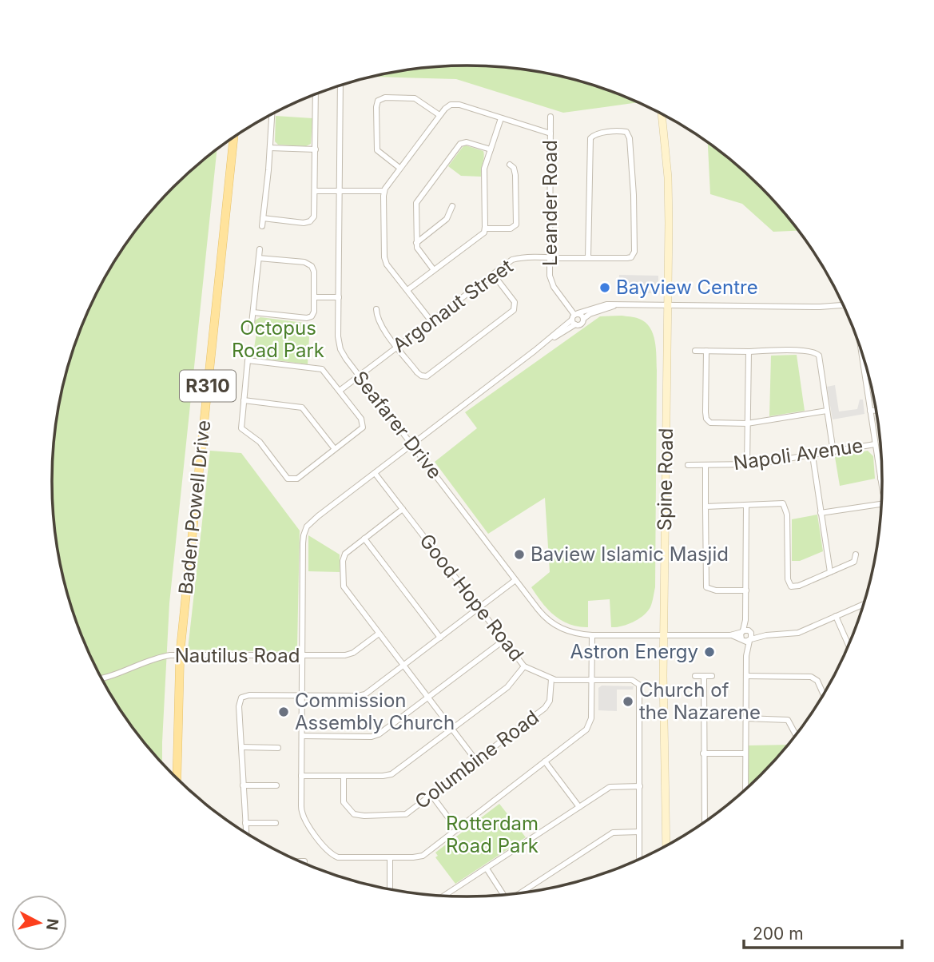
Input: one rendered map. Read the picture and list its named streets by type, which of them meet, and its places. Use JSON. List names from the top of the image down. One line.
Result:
{"streets":{"main road":["R310","Spine Road","Baden Powell Drive"],"street":["Leander Road","Argonaut Street","Seafarer Drive","Napoli Avenue","Good Hope Road","Nautilus Road","Columbine Road"]},"crossings":[["Leander Road","Argonaut Street"],["Argonaut Street","Seafarer Drive"],["Seafarer Drive","Spine Road"],["Good Hope Road","Columbine Road"]],"parks":["Octopus Road Park","Rotterdam Road Park"],"places":["Bayview Centre","Baview Islamic Masjid","Astron Energy","Church of the Nazarene","Commission Assembly Church"],"scale_bar":"200 m","north":"right"}
